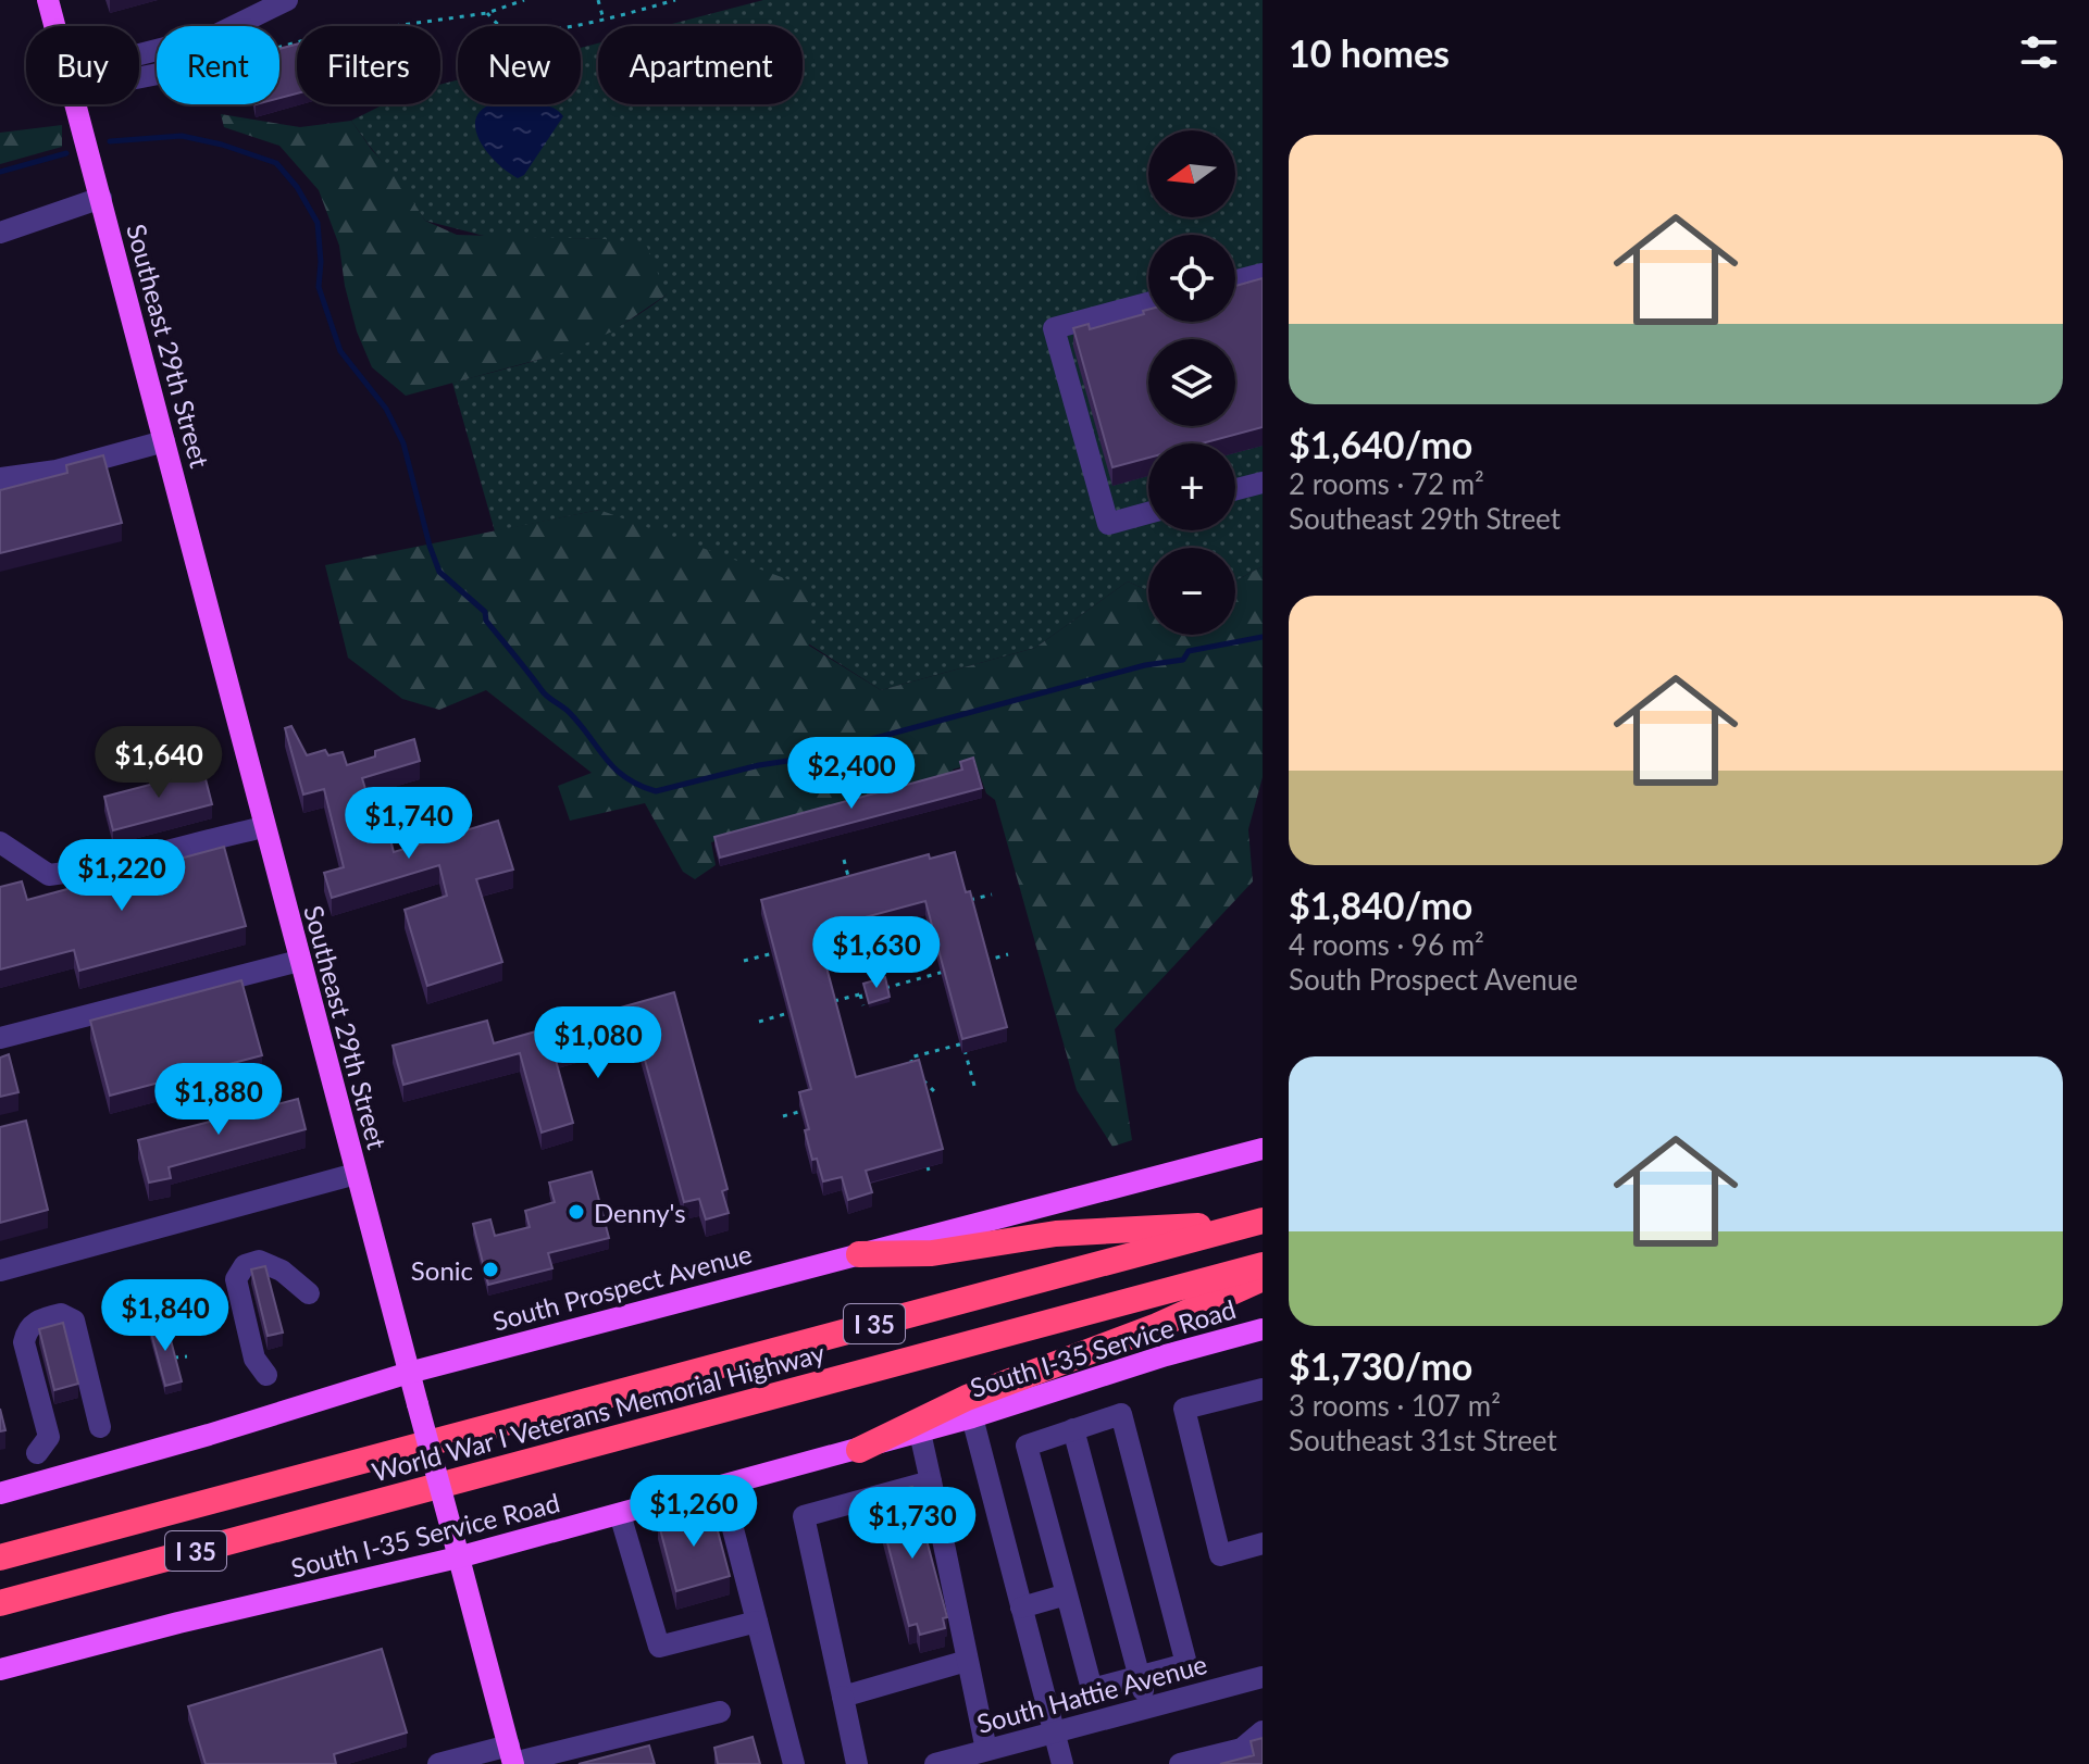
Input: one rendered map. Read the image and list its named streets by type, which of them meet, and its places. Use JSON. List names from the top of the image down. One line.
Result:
{"streets":{"highway":["I 35","World War I Veterans Memorial Highway"],"main road":["Southeast 29th Street","South Prospect Avenue","South I-35 Service Road"],"street":["South Hattie Avenue"]},"crossings":[["Southeast 29th Street","South Prospect Avenue"],["Southeast 29th Street","South I-35 Service Road"]],"places":["Denny's","Sonic"],"north":"left","page":{"heading":"10 homes","chip":["Buy","Rent","Filters","New","Apartment"],"list":[{"name":"$1,640/mo","note":"2 rooms · 72 m² · Southeast 29th Street"},{"name":"$1,840/mo","note":"4 rooms · 96 m² · South Prospect Avenue"},{"name":"$1,730/mo","note":"3 rooms · 107 m² · Southeast 31st Street"}],"map_buttons":["+","−"],"price":["$1,640","$2,400","$1,740","$1,220","$1,630","$1,080","$1,880","$1,840","$1,260","$1,730"]}}
